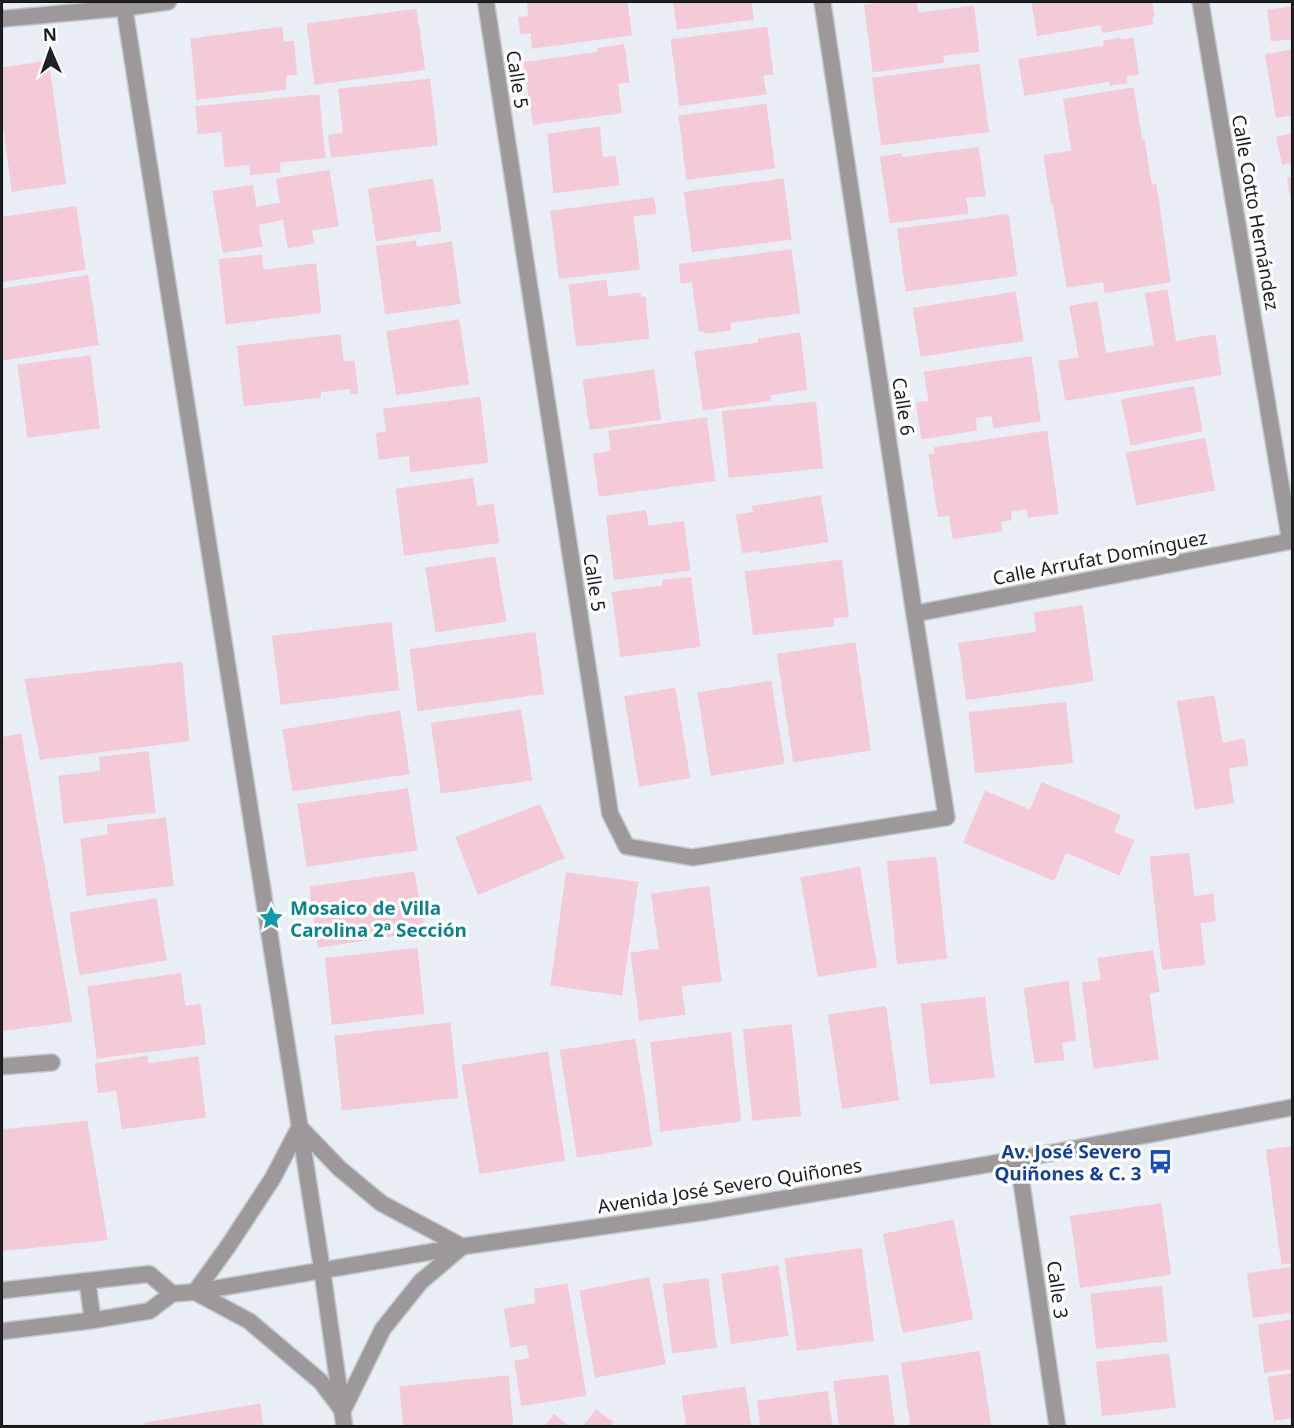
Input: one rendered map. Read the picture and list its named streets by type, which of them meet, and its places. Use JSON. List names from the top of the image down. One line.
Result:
{"streets":{"street":["Calle 5","Calle Cotto Hernández","Calle 6","Calle Arrufat Domínguez","Avenida José Severo Quiñones","Calle 3"]},"crossings":[["Calle 5","Calle 6"],["Calle Cotto Hernández","Calle Arrufat Domínguez"],["Calle 6","Calle Arrufat Domínguez"],["Avenida José Severo Quiñones","Calle 3"]],"places":{"place":["Mosaico de Villa Carolina 2ª Sección"],"bus stop":["Av. José Severo Quiñones & C. 3"]},"north":"top"}
